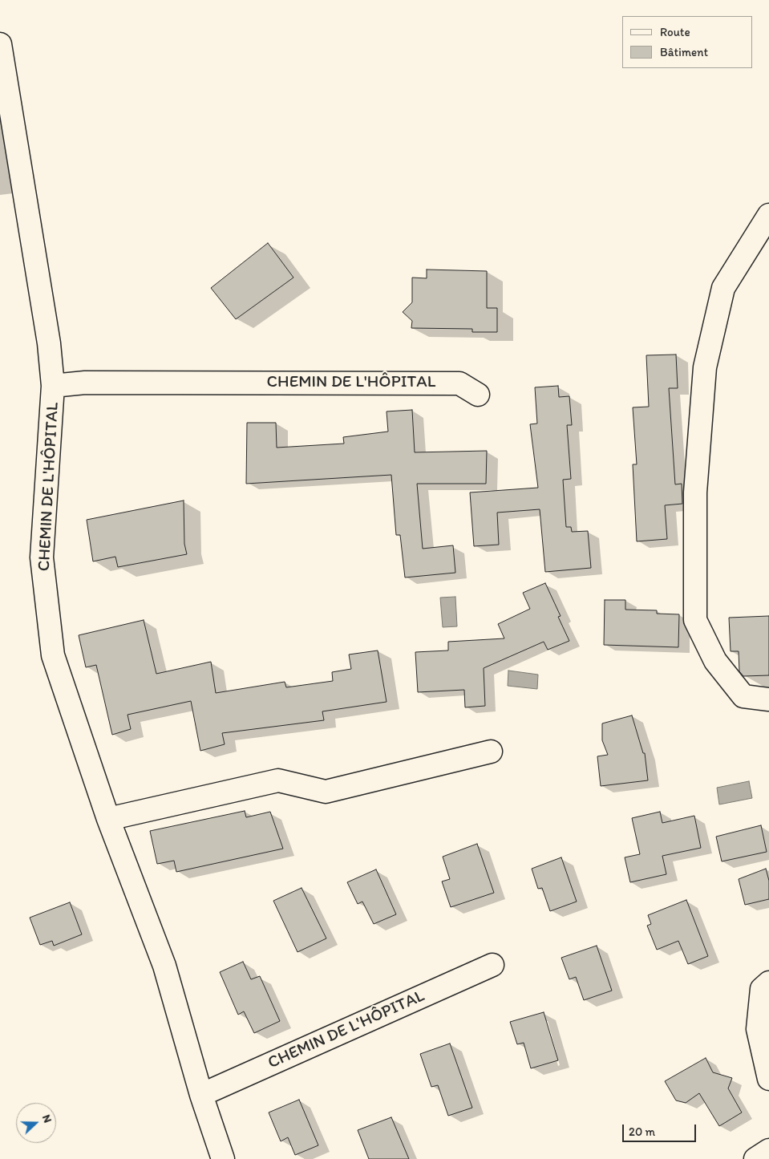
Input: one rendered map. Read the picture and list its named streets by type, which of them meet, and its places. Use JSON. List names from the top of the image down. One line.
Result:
{"streets":{"street":["CHEMIN DE L'HÔPITAL"]},"legend":["Route","Bâtiment"],"scale_bar":"20 m","north":"right"}
